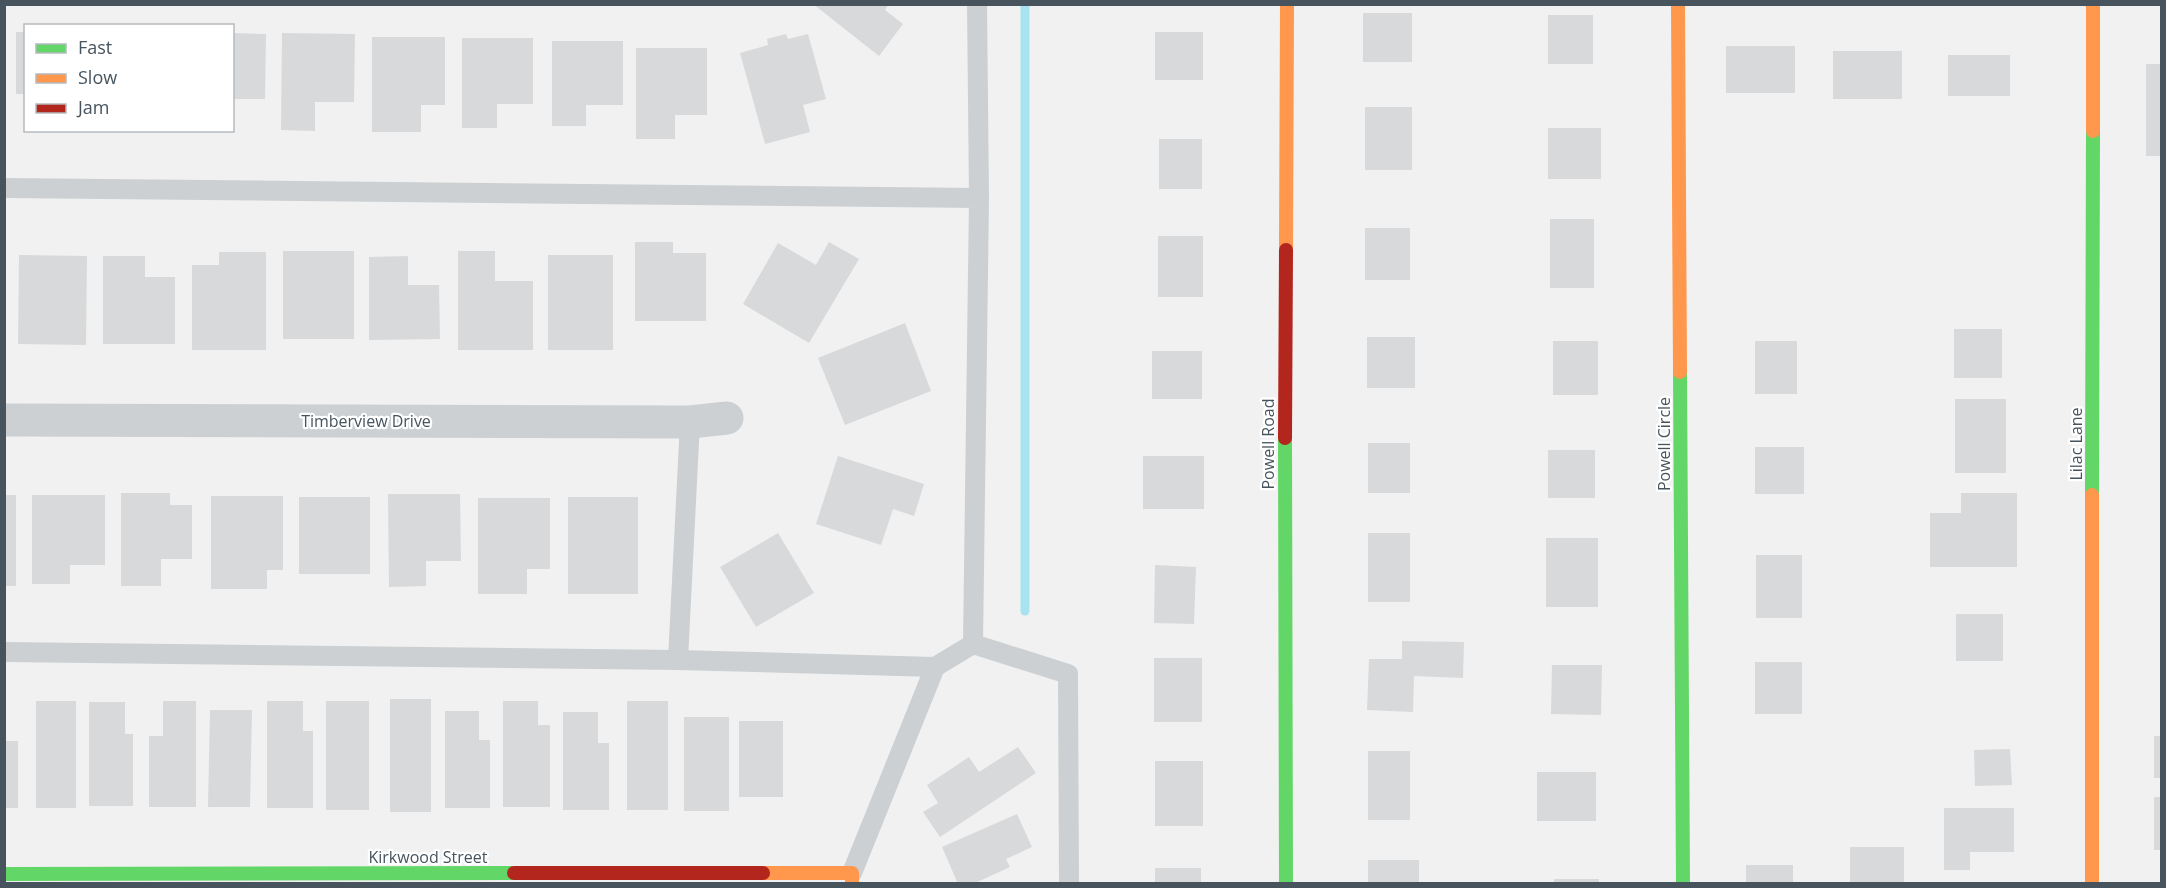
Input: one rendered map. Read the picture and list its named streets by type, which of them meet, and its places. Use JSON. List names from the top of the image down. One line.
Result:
{"streets":{"street":["Timberview Drive","Powell Road","Powell Circle","Lilac Lane","Kirkwood Street"]},"legend":["Fast","Slow","Jam"]}
